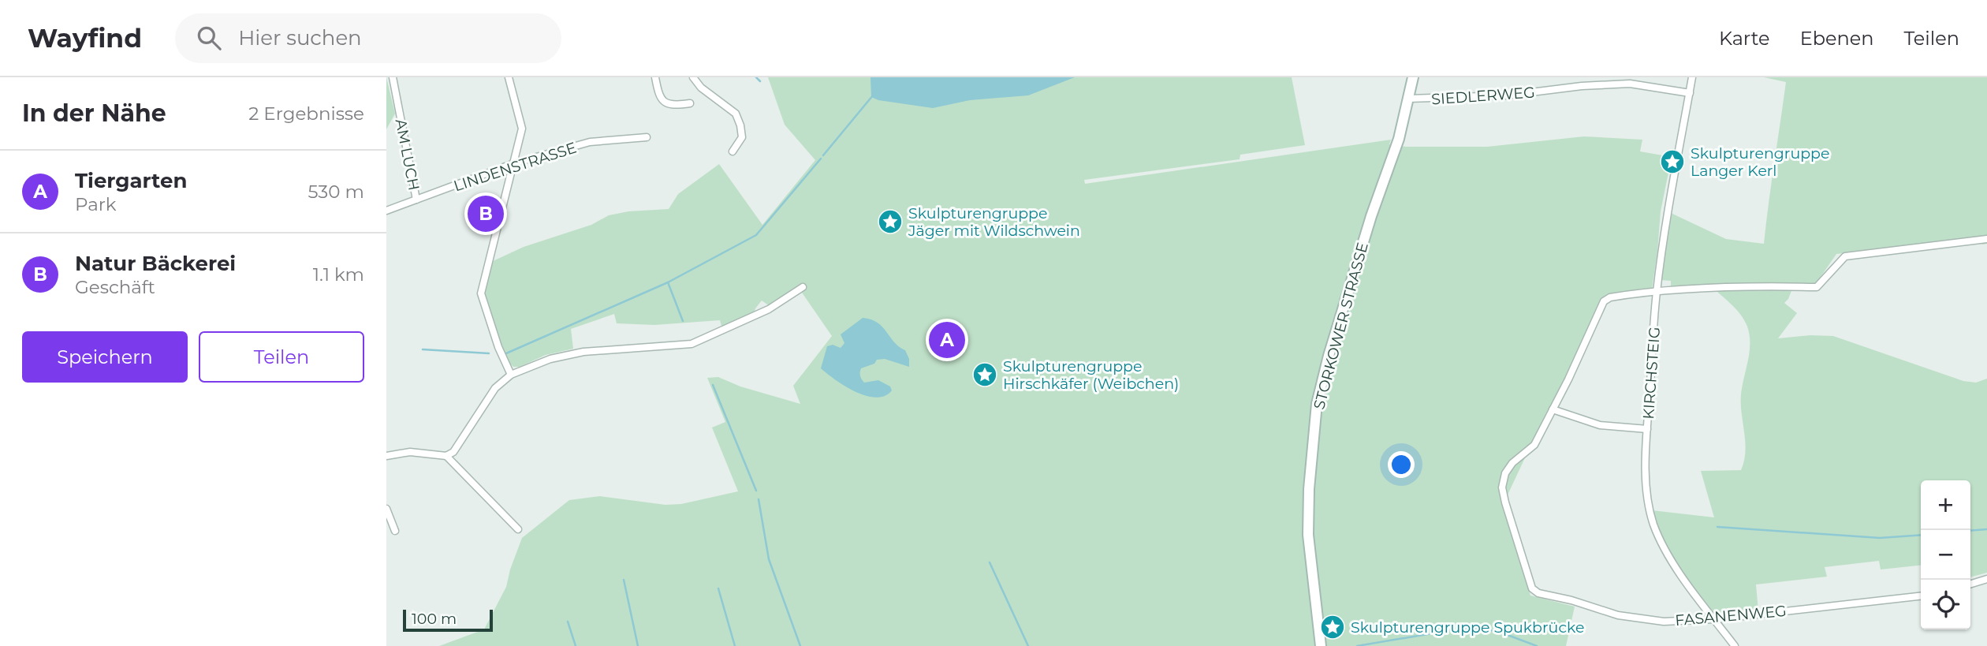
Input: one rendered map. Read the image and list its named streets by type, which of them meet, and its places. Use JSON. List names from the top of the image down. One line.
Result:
{"streets":{"main road":["STORKOWER STRASSE"],"street":["SIEDLERWEG","AM LUCH","LINDENSTRASSE","KIRCHSTEIG","FASANENWEG"]},"crossings":[["SIEDLERWEG","STORKOWER STRASSE"],["SIEDLERWEG","KIRCHSTEIG"],["AM LUCH","LINDENSTRASSE"],["KIRCHSTEIG","FASANENWEG"]],"places":{"place":["Skulpturengruppe Langer Kerl","Skulpturengruppe Jäger mit Wildschwein","Skulpturengruppe Hirschkäfer (Weibchen)","Skulpturengruppe Spukbrücke"]},"scale_bar":"100 m","page":{"header":"Wayfind","search":"Hier suchen","nav":["Karte","Ebenen","Teilen"],"heading":["In der Nähe","2 Ergebnisse"],"list":[{"mark":"A","name":"Tiergarten","note":"Park","value":"530 m"},{"mark":"B","name":"Natur Bäckerei","note":"Geschäft","value":"1.1 km"}],"pins":["B","A"],"buttons":["Speichern","Teilen"],"map_buttons":["+","−"],"scale":"100 m"}}
